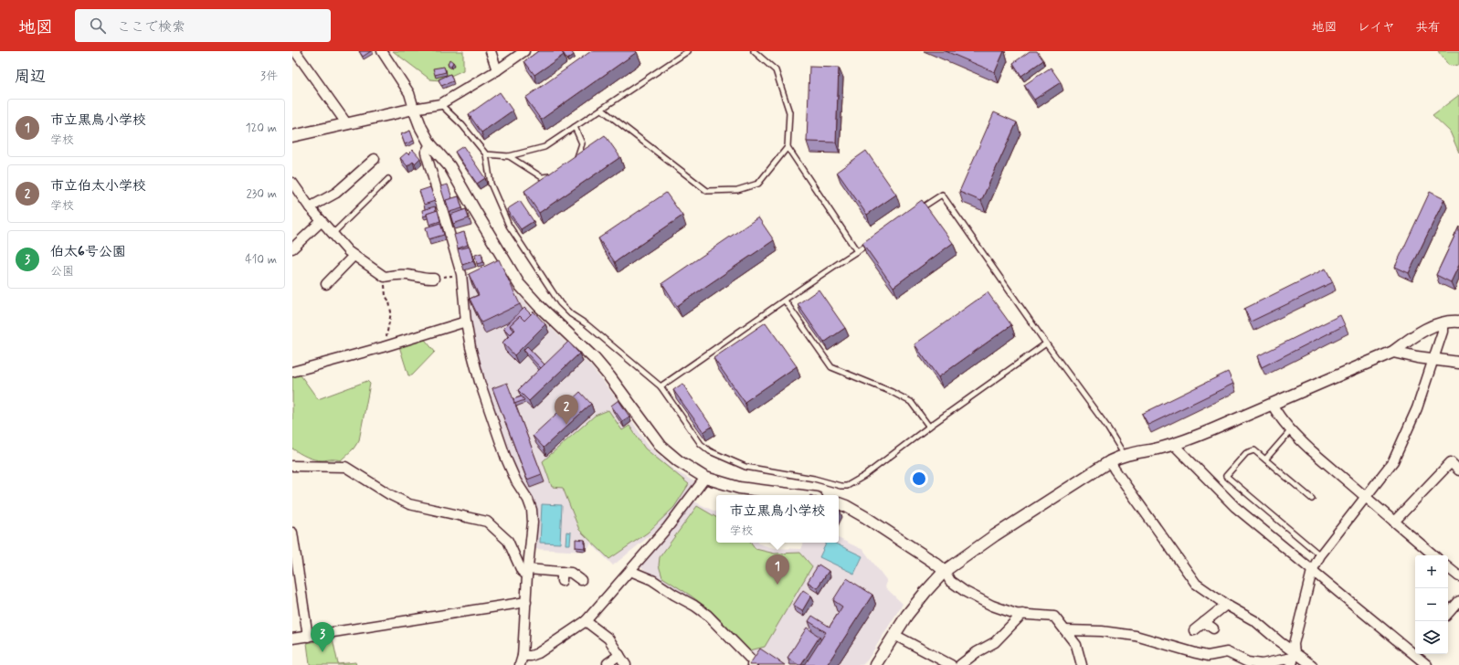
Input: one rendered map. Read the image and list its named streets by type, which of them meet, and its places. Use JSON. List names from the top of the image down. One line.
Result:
{"page":{"header":"地図","search":"ここで検索","nav":["地図","レイヤ","共有"],"heading":["周辺","3件"],"list":[{"mark":"1","name":"市立黒鳥小学校","note":"学校","value":"120 m"},{"mark":"2","name":"市立伯太小学校","note":"学校","value":"230 m"},{"mark":"3","name":"伯太6号公園","note":"公園","value":"410 m"}],"pins":["2","1","3"],"popup":["市立黒鳥小学校","学校"],"map_buttons":["+","−"]}}
